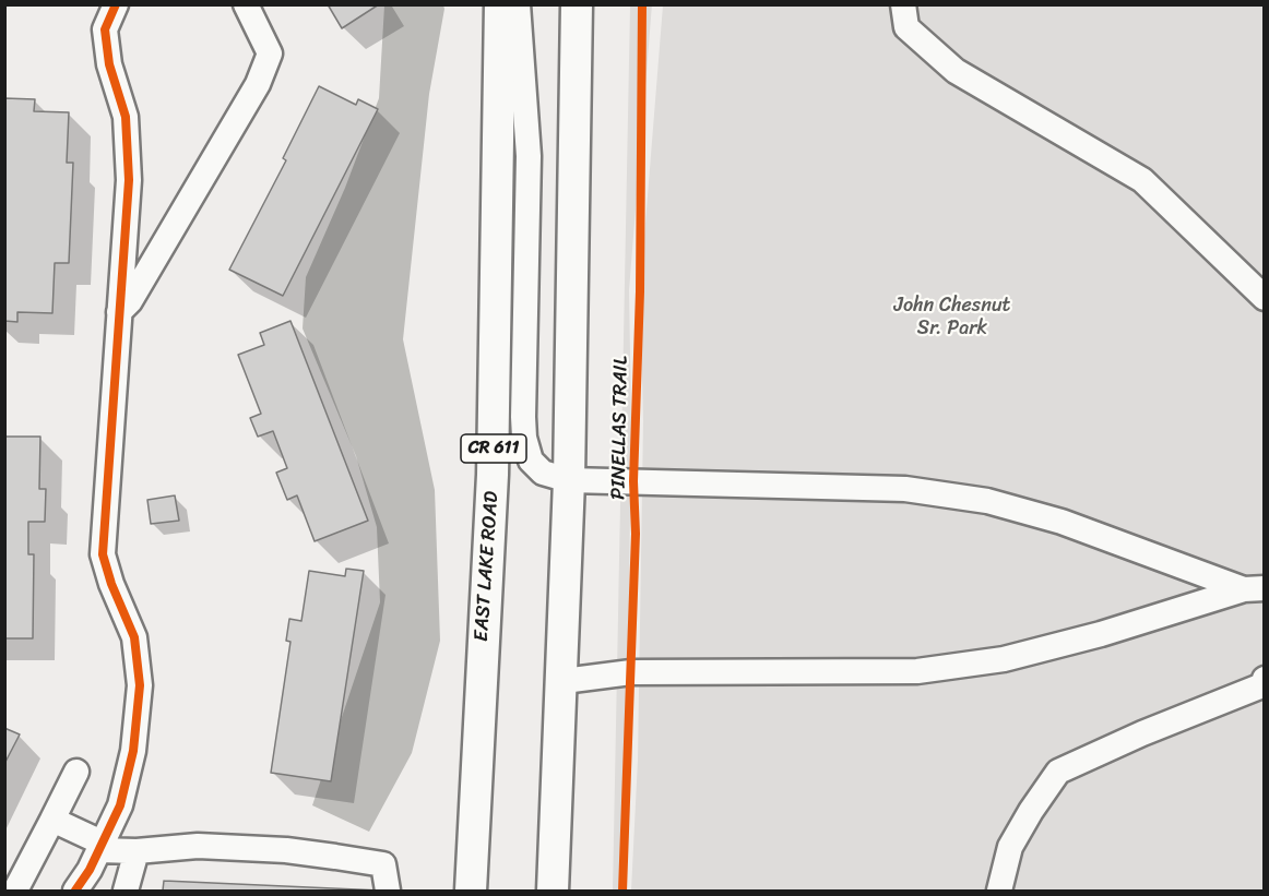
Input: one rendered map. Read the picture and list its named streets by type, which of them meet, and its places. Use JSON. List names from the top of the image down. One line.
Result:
{"streets":{"main road":["CR 611","EAST LAKE ROAD"],"cycle path":["PINELLAS TRAIL"]},"parks":["John Chesnut Sr. Park"]}
